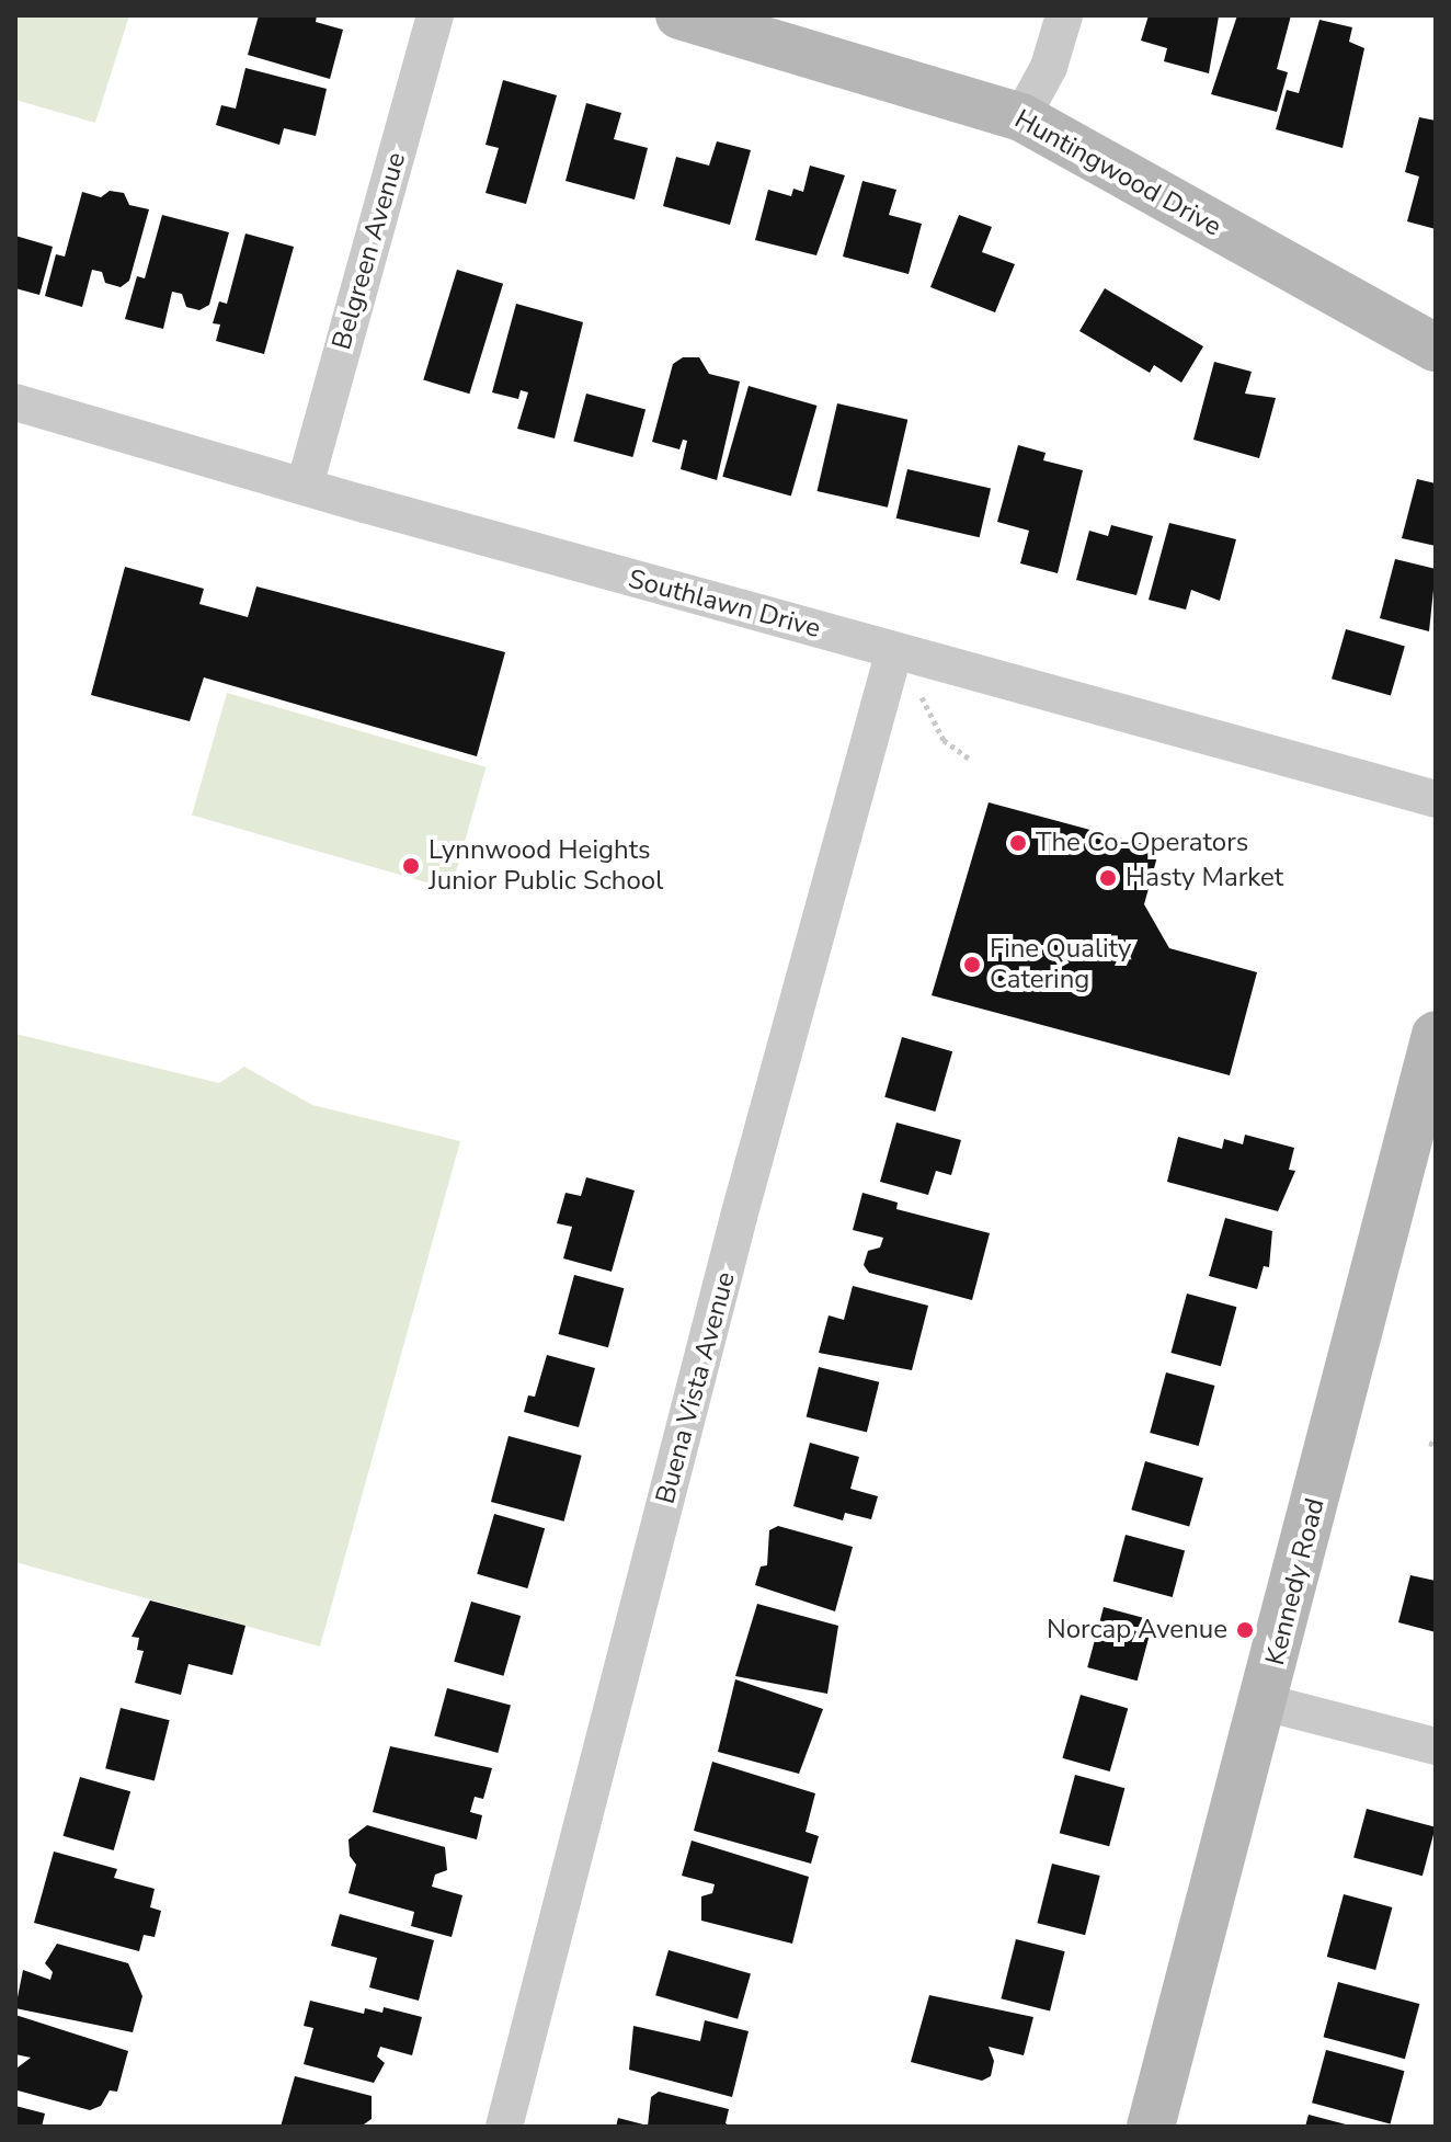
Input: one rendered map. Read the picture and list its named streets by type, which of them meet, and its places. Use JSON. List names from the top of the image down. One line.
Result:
{"streets":{"main road":["Huntingwood Drive","Kennedy Road"],"street":["Belgreen Avenue","Southlawn Drive","Buena Vista Avenue"]},"crossings":[["Belgreen Avenue","Southlawn Drive"],["Southlawn Drive","Buena Vista Avenue"]],"places":["The Co-Operators","Lynnwood Heights Junior Public School","Hasty Market","Fine Quality Catering","Norcap Avenue"]}
